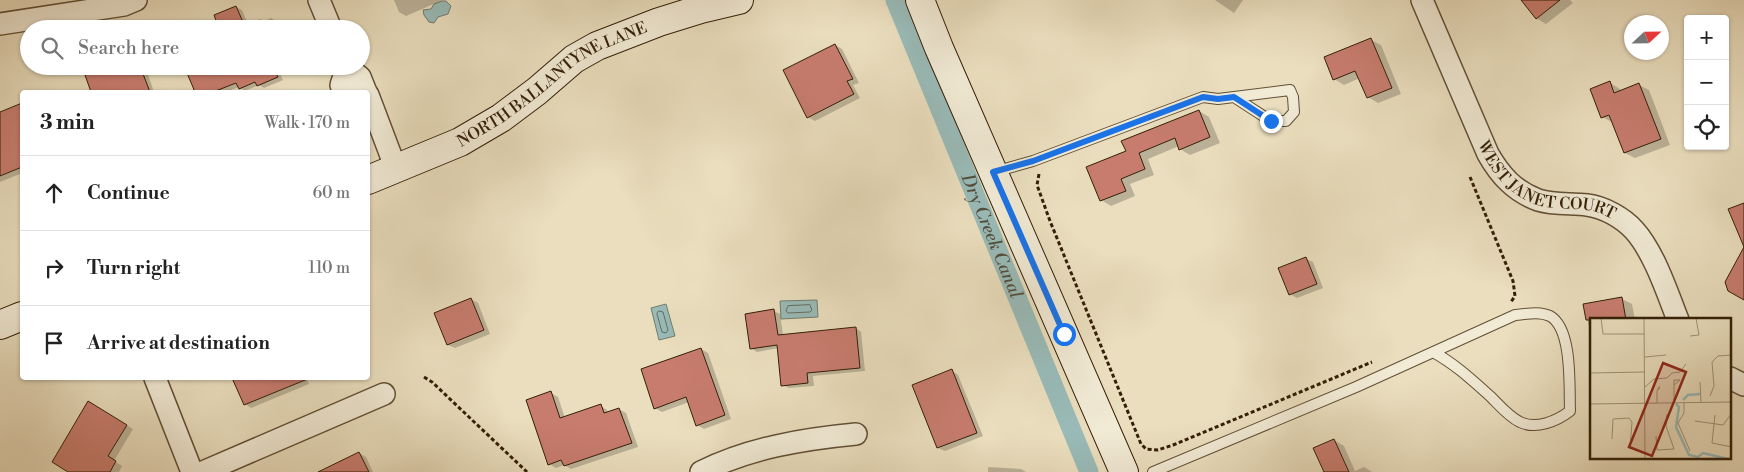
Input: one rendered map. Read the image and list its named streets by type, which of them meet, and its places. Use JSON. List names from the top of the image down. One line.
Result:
{"streets":{"main road":["NORTH BALLANTYNE LANE"],"street":["WEST JANET COURT"]},"water":["Dry Creek Canal"],"north":"right","page":{"map_buttons":["+","−"],"search":"Search here","heading":["3 min","Walk · 170 m"],"list":[["Continue","60 m"],["Turn right","110 m"],"Arrive at destination"]}}
